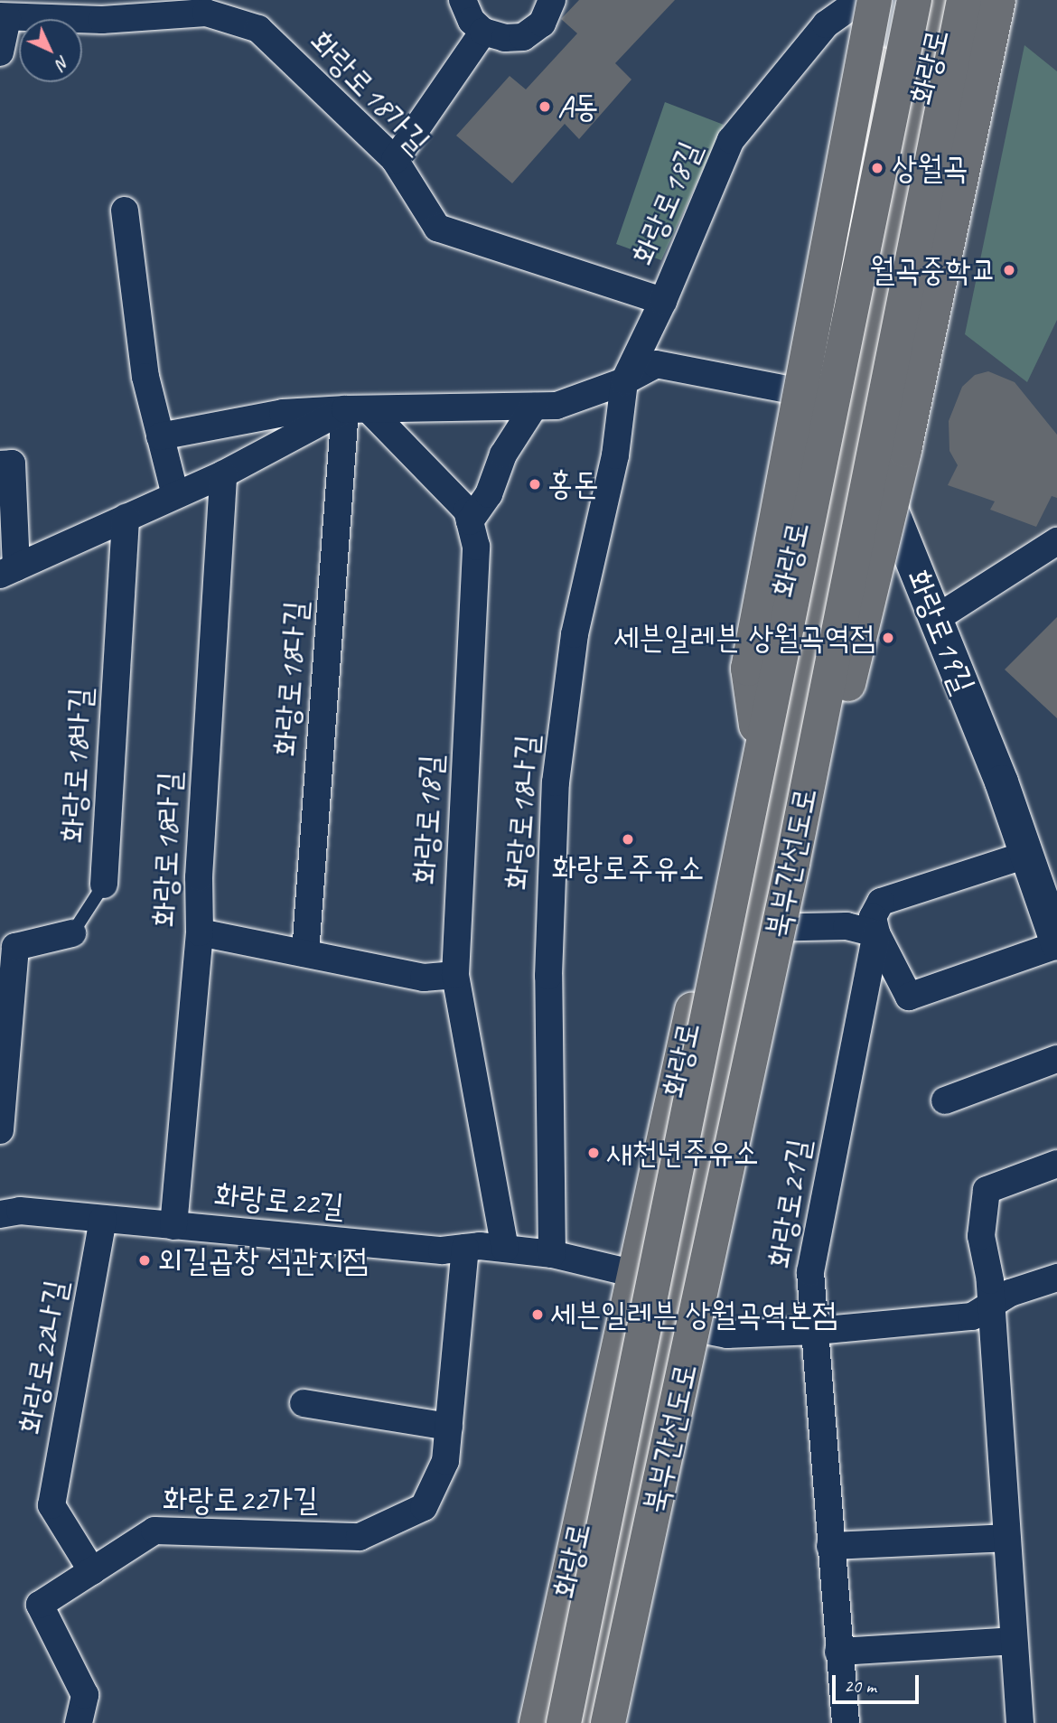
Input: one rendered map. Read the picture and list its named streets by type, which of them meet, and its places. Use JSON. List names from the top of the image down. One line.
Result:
{"streets":{"main road":["화랑로","북부간선도로"],"street":["화랑로18가길","화랑로18길","화랑로19길","화랑로18다길","화랑로18바길","화랑로18나길","화랑로18라길","화랑로22길","화랑로21길","화랑로22나길","화랑로22가길"]},"crossings":[["화랑로","화랑로19길"],["화랑로","화랑로22길"],["화랑로18가길","화랑로18길"],["화랑로18길","화랑로18나길"],["화랑로18길","화랑로22길"],["화랑로19길","화랑로21길"],["화랑로18나길","화랑로22길"],["화랑로18라길","화랑로22길"],["화랑로22길","화랑로22나길"],["화랑로22길","화랑로22가길"],["화랑로22나길","화랑로22가길"]],"places":["A동","상월곡","월곡중학교","홍돈","세븐일레븐 상월곡역점","화랑로주유소","새천년주유소","외길곱창 석관지점","세븐일레븐 상월곡역본점"],"scale_bar":"20 m","north":"bottom right"}
